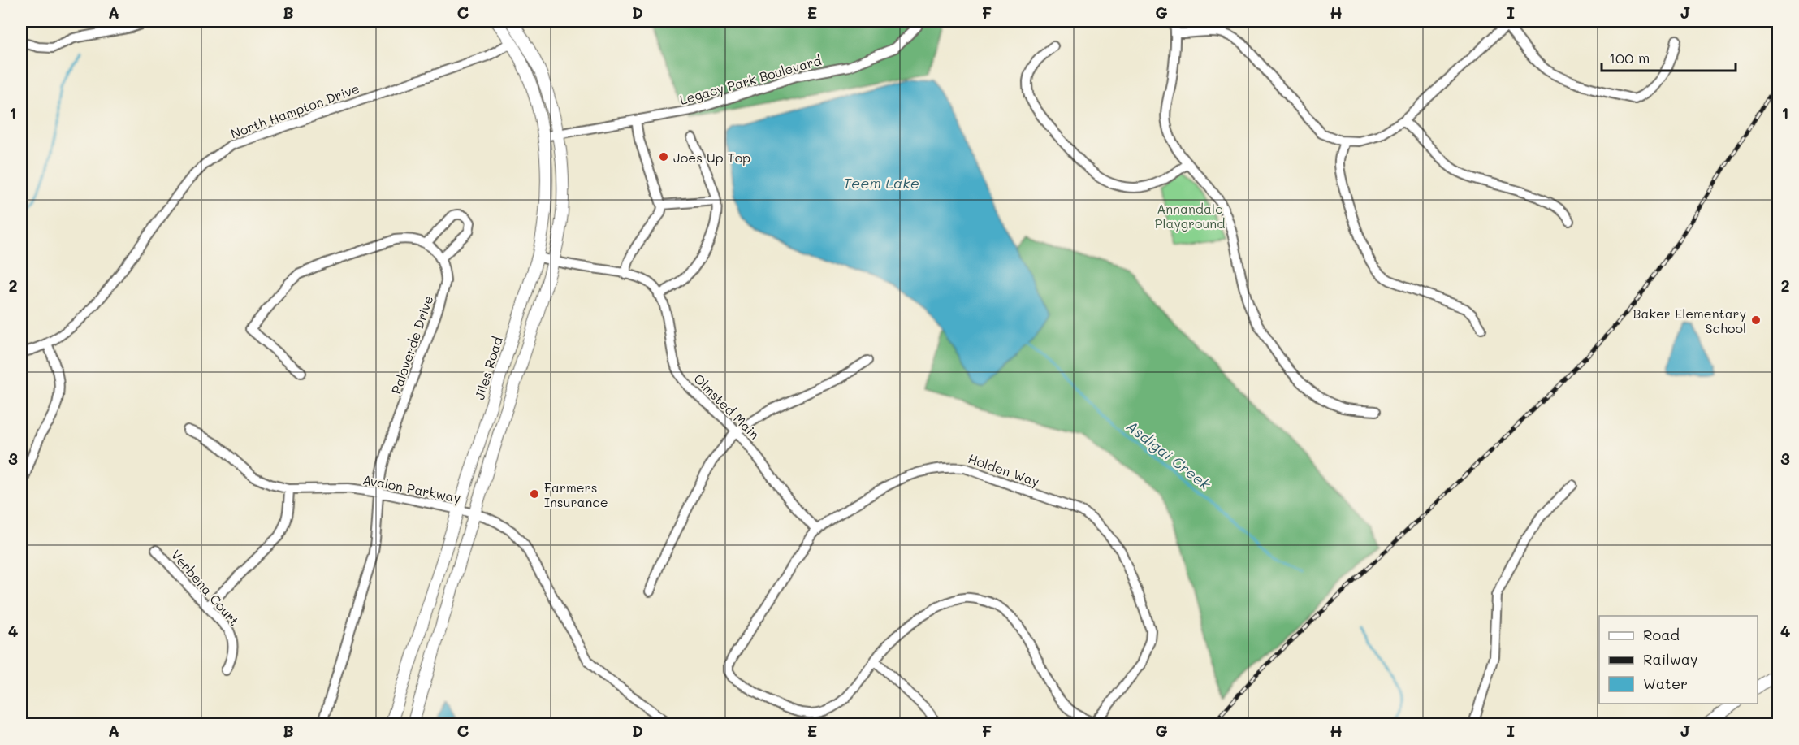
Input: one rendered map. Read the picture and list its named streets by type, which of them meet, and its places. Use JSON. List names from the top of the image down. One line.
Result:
{"streets":{"street":["Legacy Park Boulevard","North Hampton Drive","Paloverde Drive","Jiles Road","Olmsted Main","Holden Way","Avalon Parkway","Verbena Court"]},"crossings":[["Legacy Park Boulevard","Jiles Road"],["North Hampton Drive","Jiles Road"],["Paloverde Drive","Avalon Parkway"],["Jiles Road","Olmsted Main"],["Jiles Road","Avalon Parkway"],["Olmsted Main","Holden Way"]],"water":["Teem Lake","Asdigai Creek"],"parks":["Annandale Playground"],"places":["Joes Up Top","Baker Elementary School","Farmers Insurance"],"legend":["Road","Railway","Water"],"scale_bar":"100 m","grid":{"columns":["A","B","C","D","E","F","G","H","I","J"],"rows":["1","2","3","4"]}}
